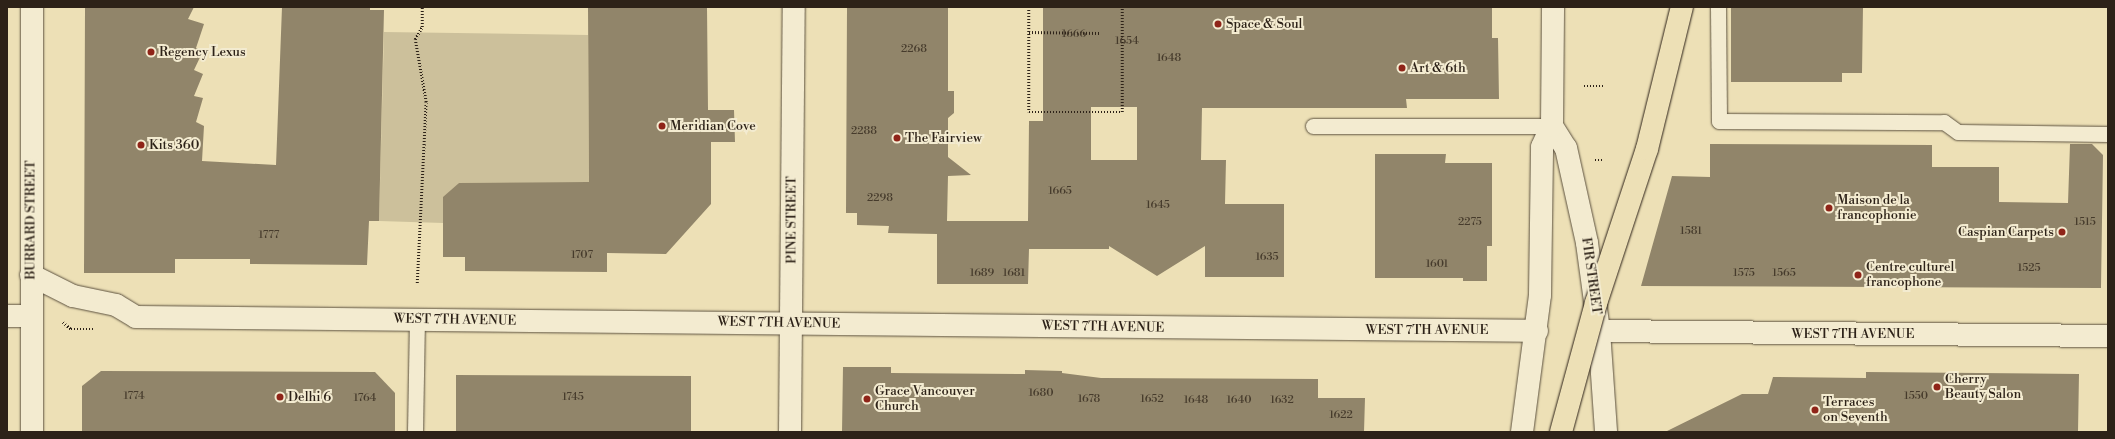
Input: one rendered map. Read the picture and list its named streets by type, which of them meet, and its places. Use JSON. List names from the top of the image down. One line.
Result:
{"streets":{"street":["BURRARD STREET","PINE STREET","FIR STREET","WEST 7TH AVENUE"]},"crossings":[["BURRARD STREET","WEST 7TH AVENUE"],["PINE STREET","WEST 7TH AVENUE"],["FIR STREET","WEST 7TH AVENUE"]],"places":["Space & Soul","Regency Lexus","Art & 6th","Meridian Cove","The Fairview","Kits 360","Maison de la francophonie","Caspian Carpets","Centre culturel francophone","Cherry Beauty Salon","Delhi 6","Grace Vancouver Church","Terraces on Seventh"],"house_numbers":["1666","1654","2268","1648","2288","1665","2298","1645","2275","1515","1581","1777","1707","1635","1601","1525","1689","1681","1575","1565","1680","1774","1550","1745","1764","1678","1652","1648","1640","1632","1622"]}
